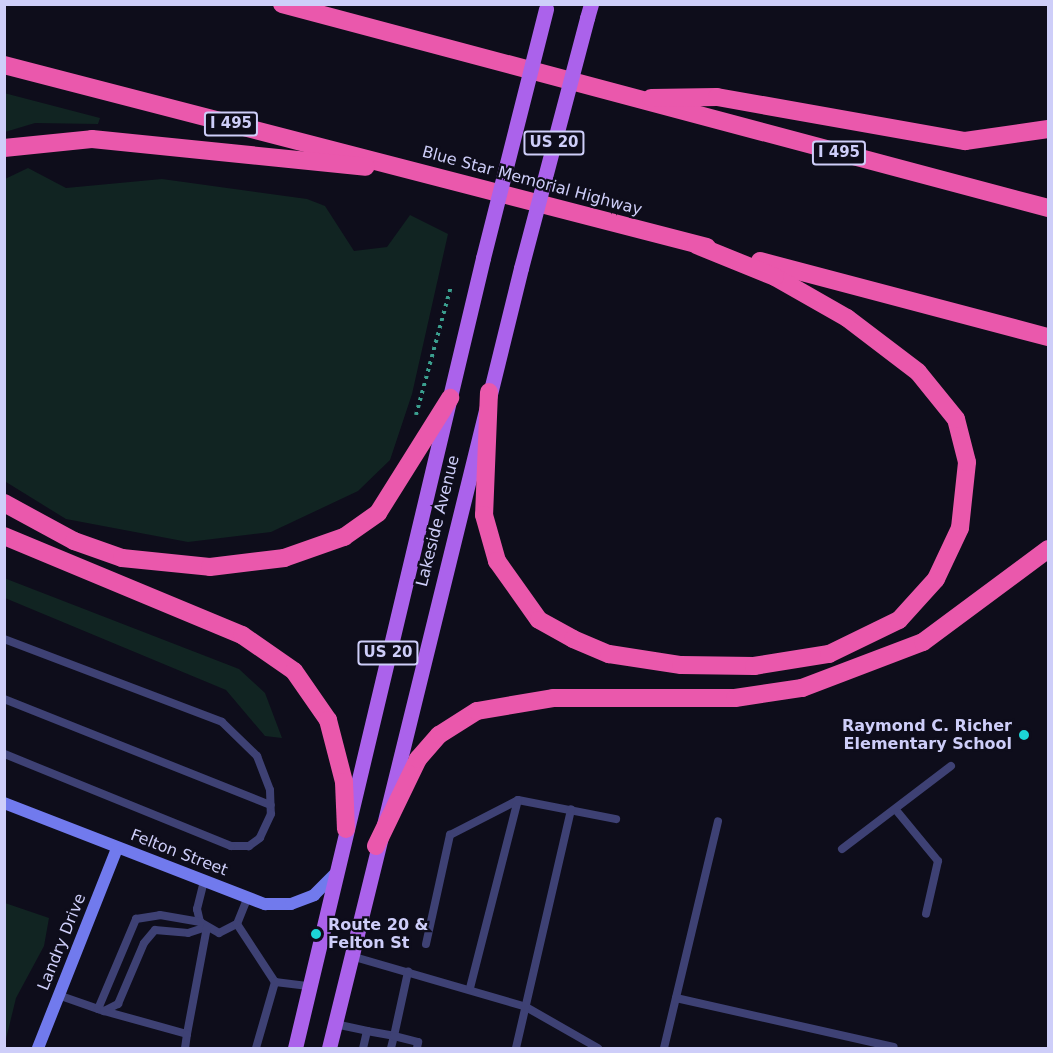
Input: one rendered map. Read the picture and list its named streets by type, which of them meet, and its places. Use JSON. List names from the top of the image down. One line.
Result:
{"streets":{"highway":["I 495","Blue Star Memorial Highway"],"main road":["US 20","Lakeside Avenue"],"street":["Felton Street","Landry Drive"]},"crossings":[["Lakeside Avenue","Felton Street"],["Felton Street","Landry Drive"]],"places":["Raymond C. Richer Elementary School","Route 20 & Felton St"]}
